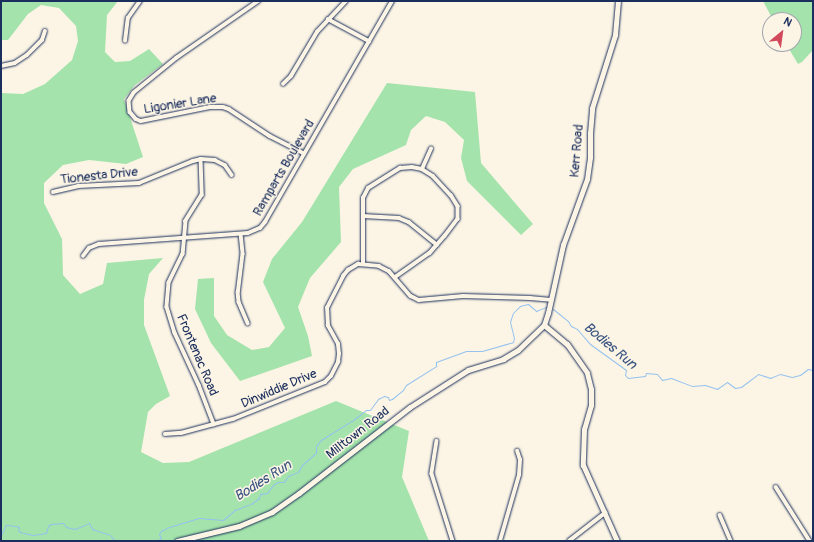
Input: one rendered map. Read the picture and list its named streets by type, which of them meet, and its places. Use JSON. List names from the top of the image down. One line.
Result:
{"streets":{"street":["Ligonier Lane","Kerr Road","Ramparts Boulevard","Tionesta Drive","Frontenac Road","Dinwiddie Drive","Milltown Road"]},"crossings":[["Ligonier Lane","Ramparts Boulevard"],["Kerr Road","Milltown Road"],["Ramparts Boulevard","Frontenac Road"],["Tionesta Drive","Frontenac Road"],["Frontenac Road","Dinwiddie Drive"]],"water":["Bodies Run"],"north":"top right"}
